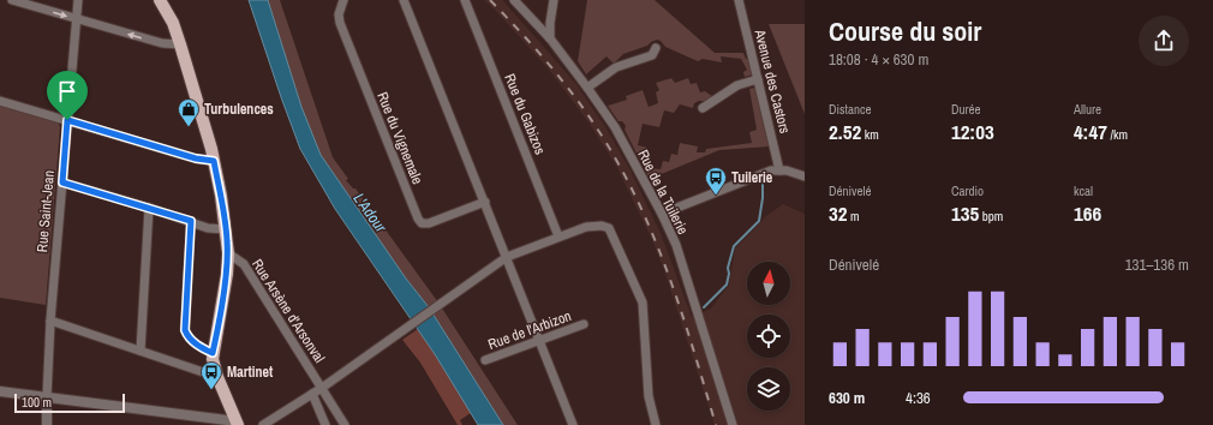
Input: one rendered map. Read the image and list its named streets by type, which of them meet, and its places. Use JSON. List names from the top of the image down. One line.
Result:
{"streets":{"street":["Avenue des Castors","Rue du Gabizos","Rue du Vignemale","Rue de la Tuilerie","Rue Saint-Jean","Rue Arsène d'Arsonval","Rue de l'Arbizon"]},"water":["L'Adour"],"places":{"shop":["Turbulences"],"bus stop":["Tuilerie","Martinet"]},"scale_bar":"100 m","north":"top","page":{"heading":["Course du soir","18:08 · 4 × 630 m"],"stats":[["Distance","2.52 km"],["Durée","12:03"],["Allure","4:47 /km"],["Dénivelé","32 m"],["Cardio","135 bpm"],["kcal","166"]],"chart":["Dénivelé","131–136 m"],"list":[{"name":"630 m","note":"4:36"}],"scale":"100 m"}}
